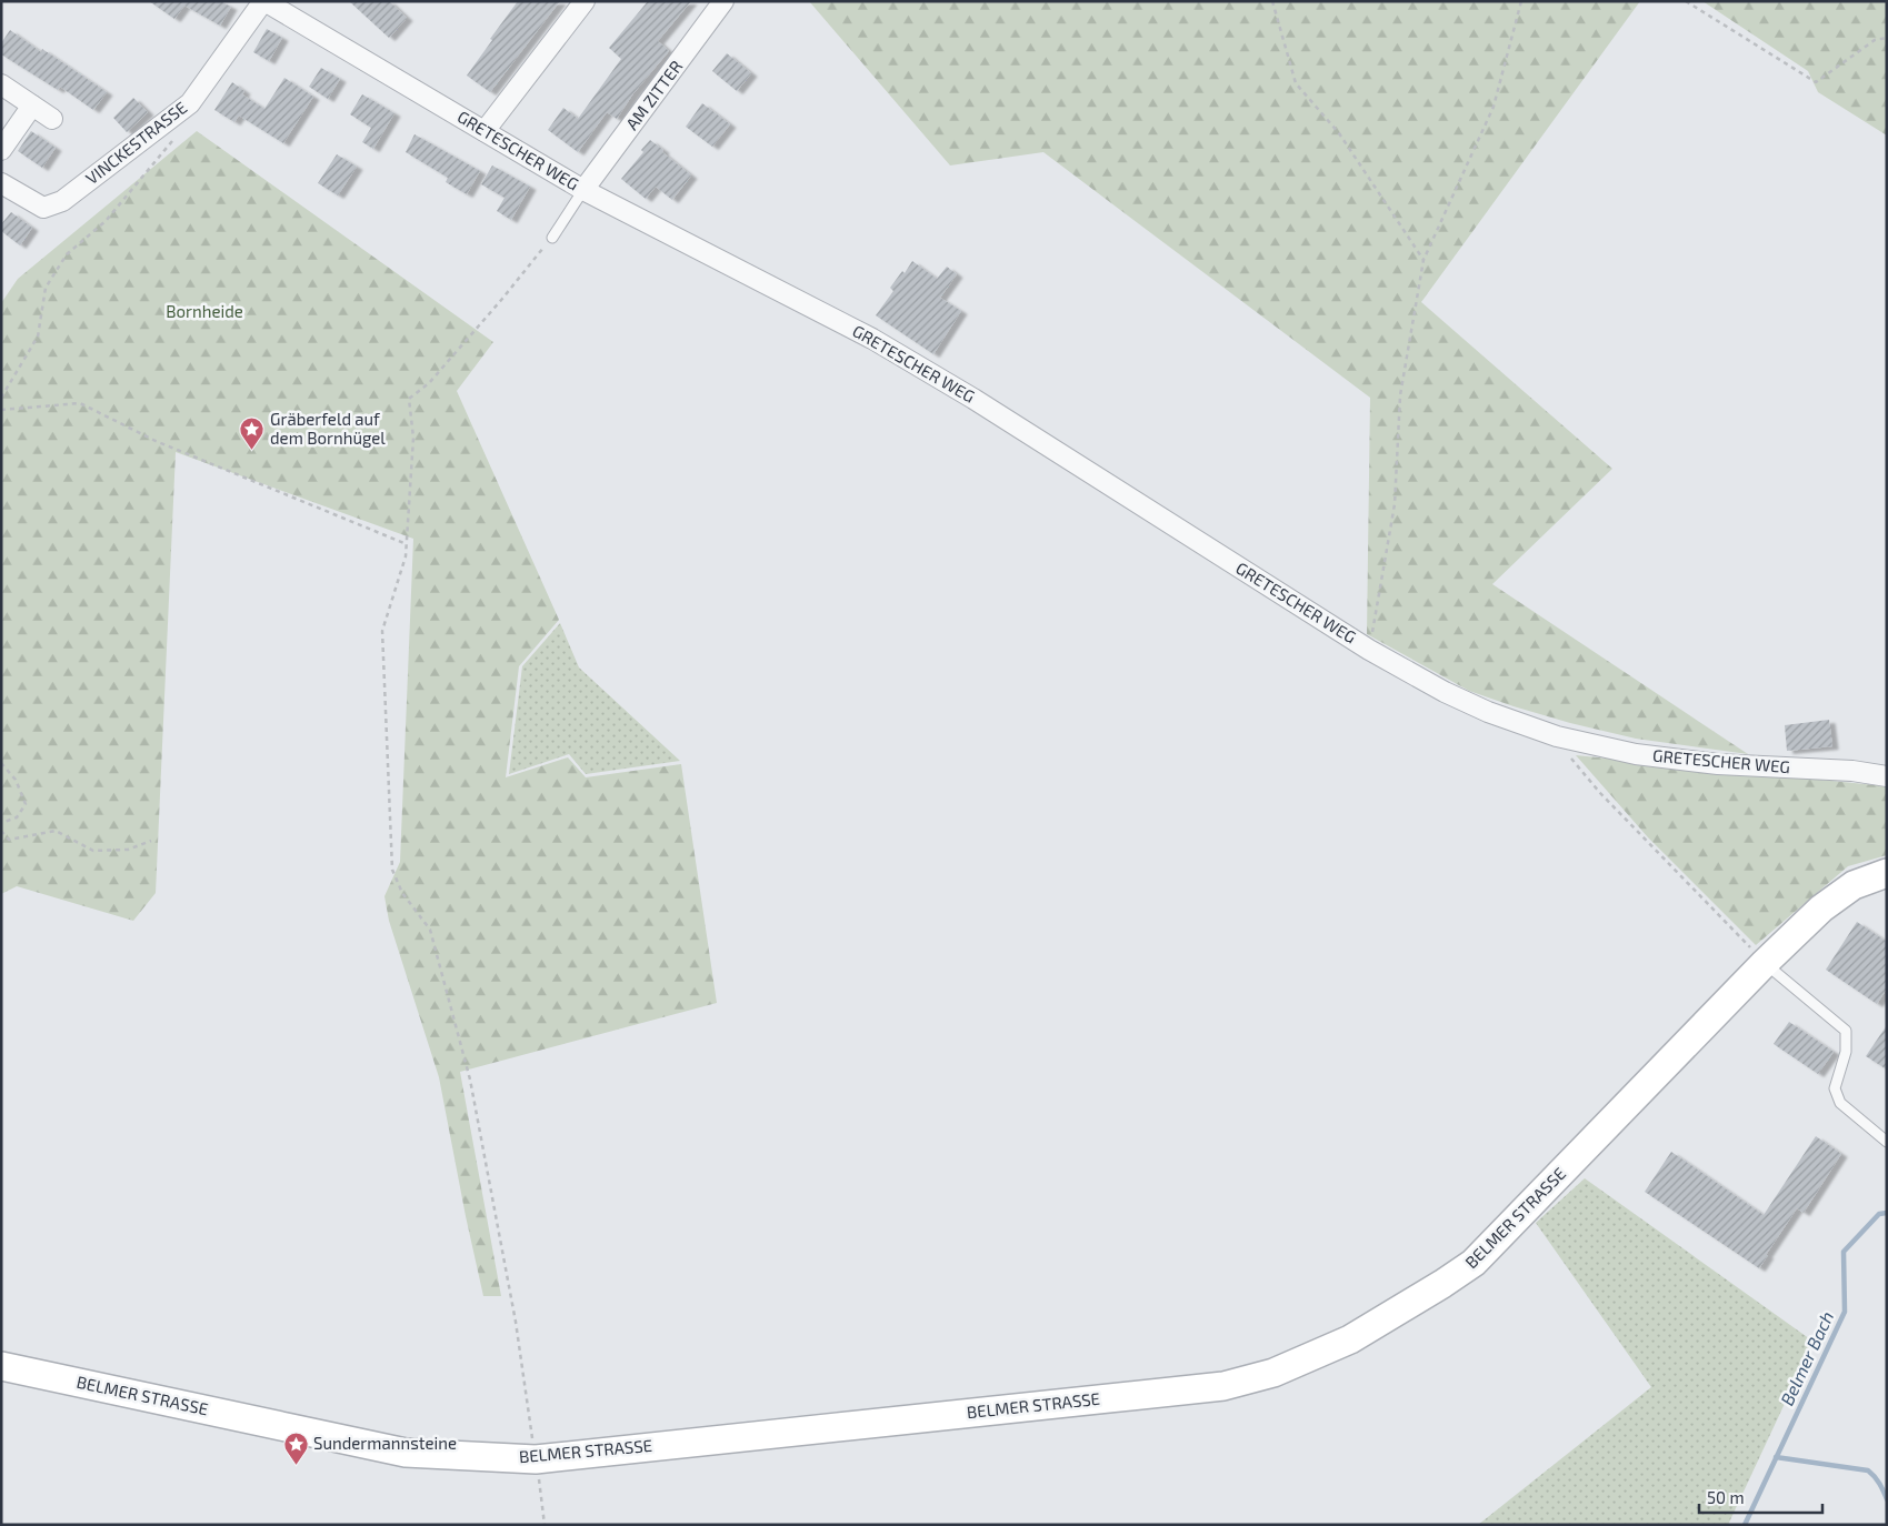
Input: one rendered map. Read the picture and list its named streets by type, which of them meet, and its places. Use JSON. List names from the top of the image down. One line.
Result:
{"streets":{"street":["AM ZITTER","VINCKESTRASSE","GRETESCHER WEG","BELMER STRASSE"]},"crossings":[["AM ZITTER","GRETESCHER WEG"],["VINCKESTRASSE","GRETESCHER WEG"]],"water":["Belmer Bach"],"parks":["Bornheide"],"places":{"place":["Gräberfeld auf dem Bornhügel","Sundermannsteine"]},"scale_bar":"50 m"}
